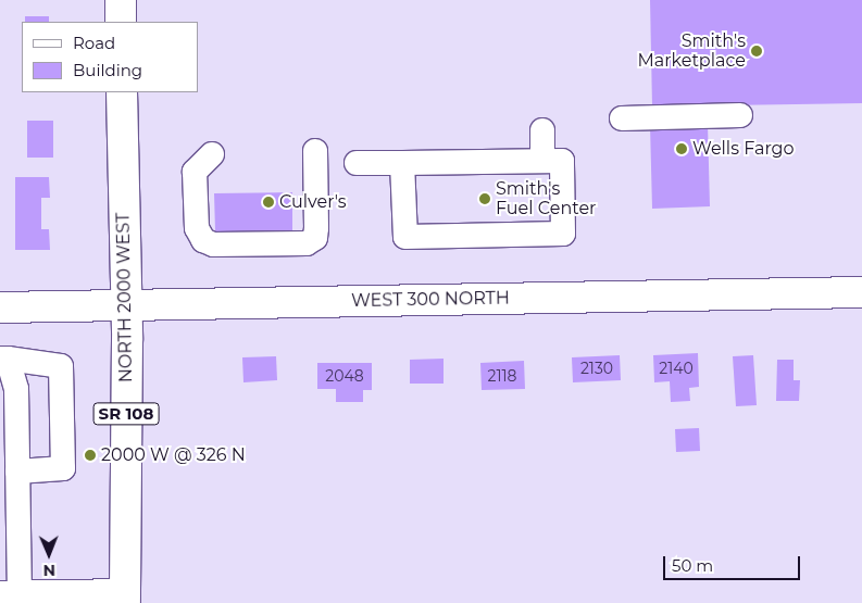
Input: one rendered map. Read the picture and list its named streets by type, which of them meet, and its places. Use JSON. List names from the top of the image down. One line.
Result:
{"streets":{"main road":["NORTH 2000 WEST","WEST 300 NORTH","SR 108"]},"crossings":[["NORTH 2000 WEST","WEST 300 NORTH"]],"places":["Smith's Marketplace","Wells Fargo","Smith's Fuel Center","Culver's","2000 W @ 326 N"],"house_numbers":["2130","2140","2048","2118"],"legend":["Road","Building"],"scale_bar":"50 m","north":"bottom"}
